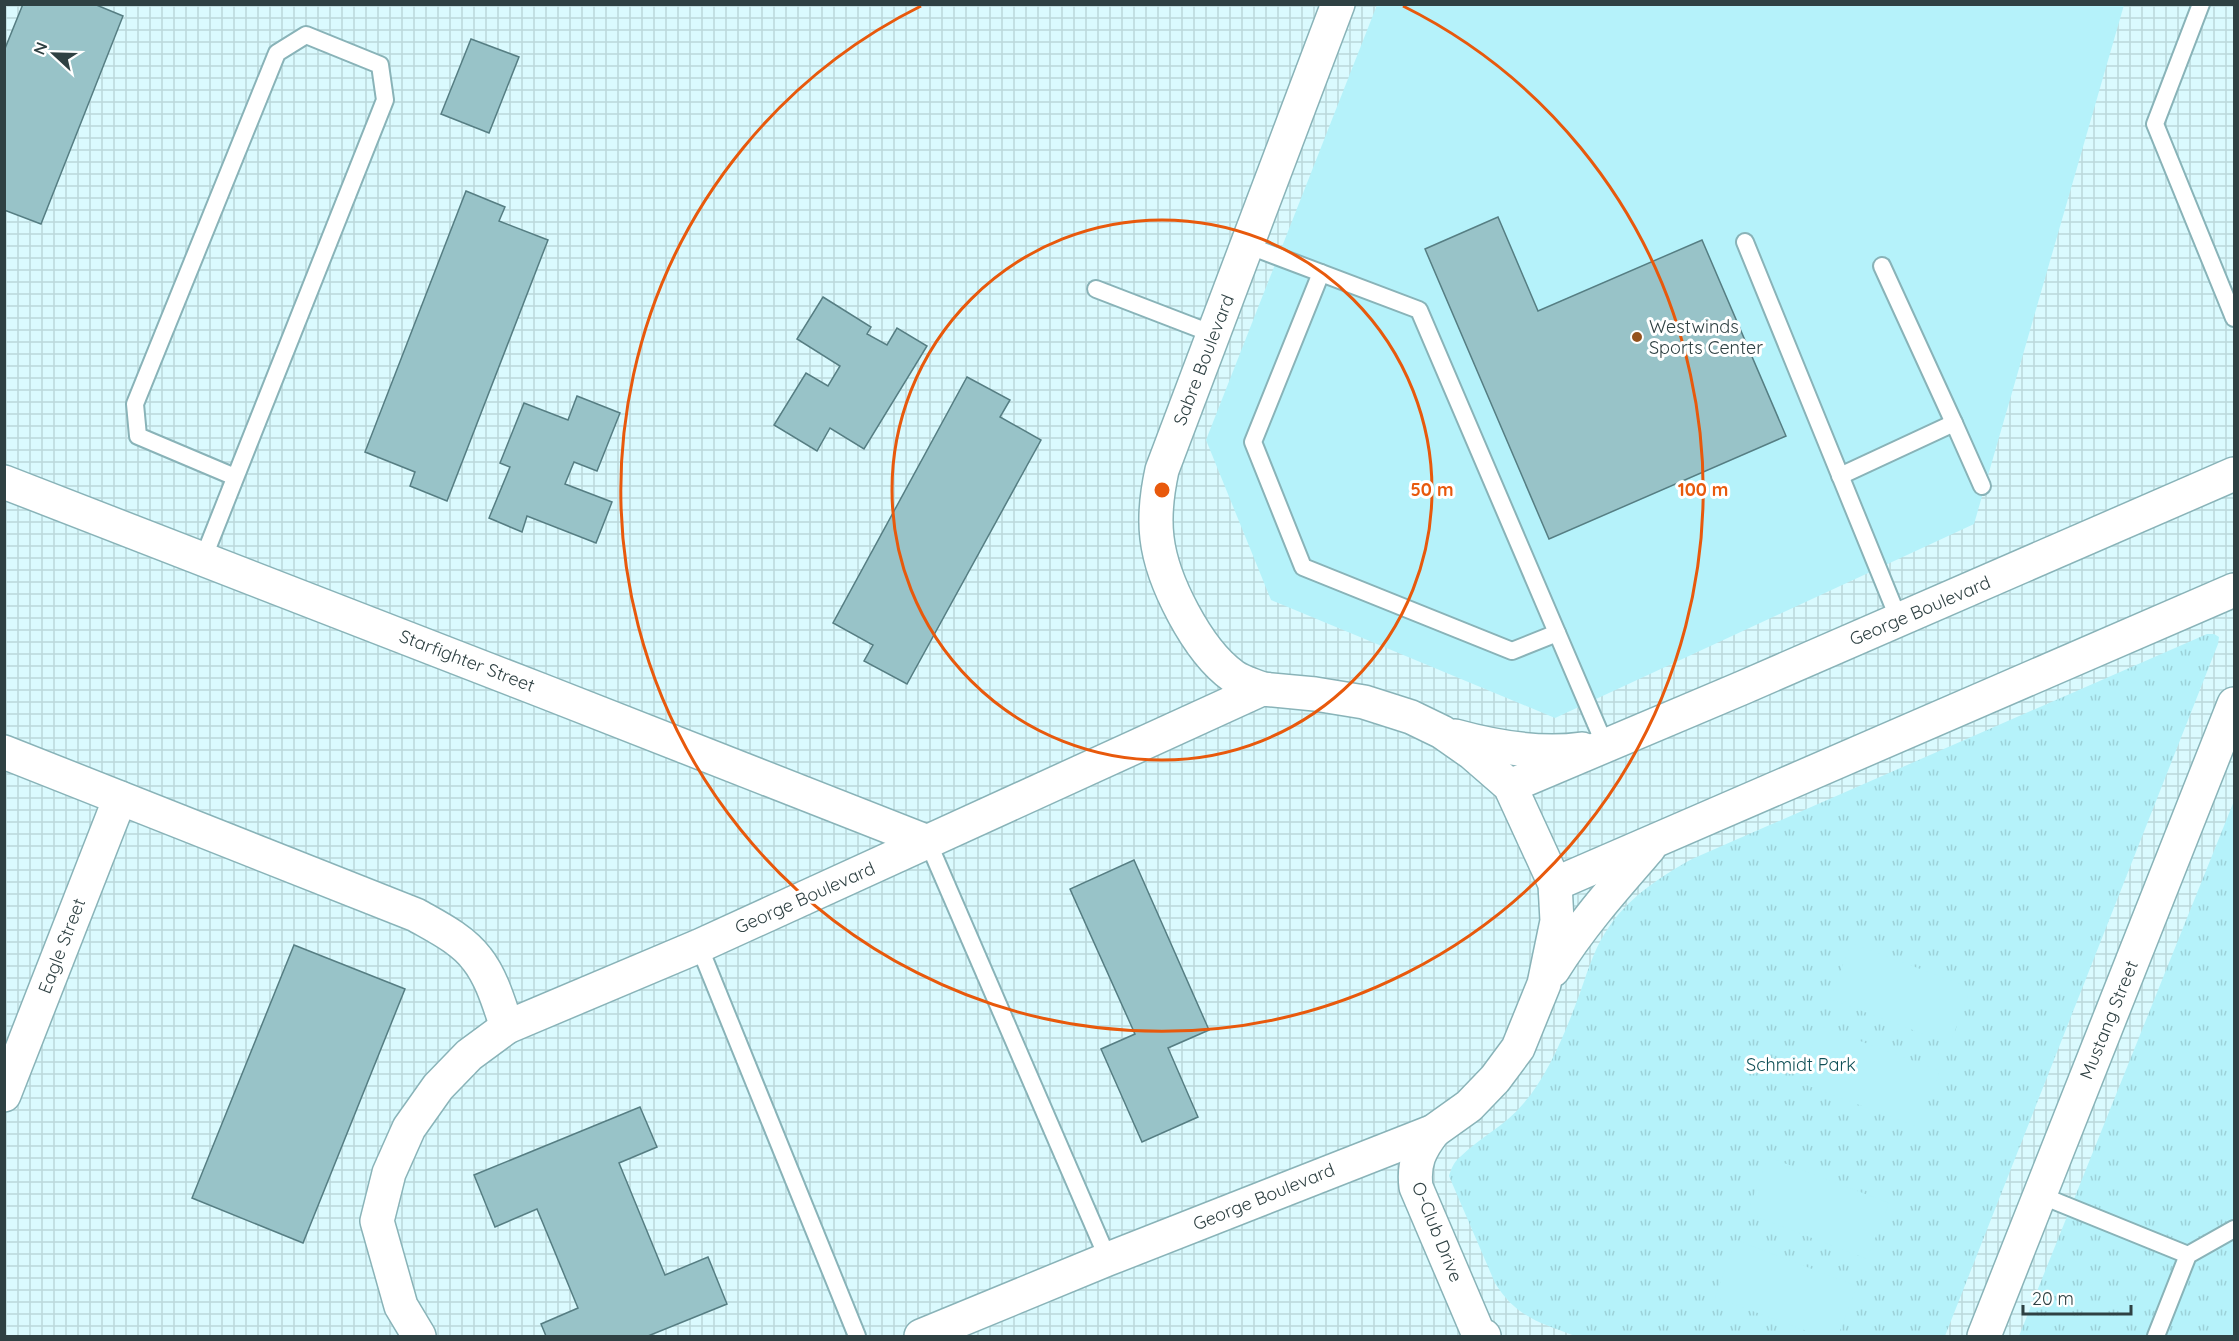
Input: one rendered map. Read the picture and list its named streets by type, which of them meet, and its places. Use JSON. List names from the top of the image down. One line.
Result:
{"streets":{"street":["Sabre Boulevard","George Boulevard","Starfighter Street","Eagle Street","Mustang Street","O-Club Drive"]},"crossings":[["Sabre Boulevard","George Boulevard"],["George Boulevard","Starfighter Street"],["George Boulevard","O-Club Drive"]],"parks":["Schmidt Park"],"places":["Westwinds Sports Center"],"scale_bar":"20 m","north":"left","rings":["50 m","100 m"]}
